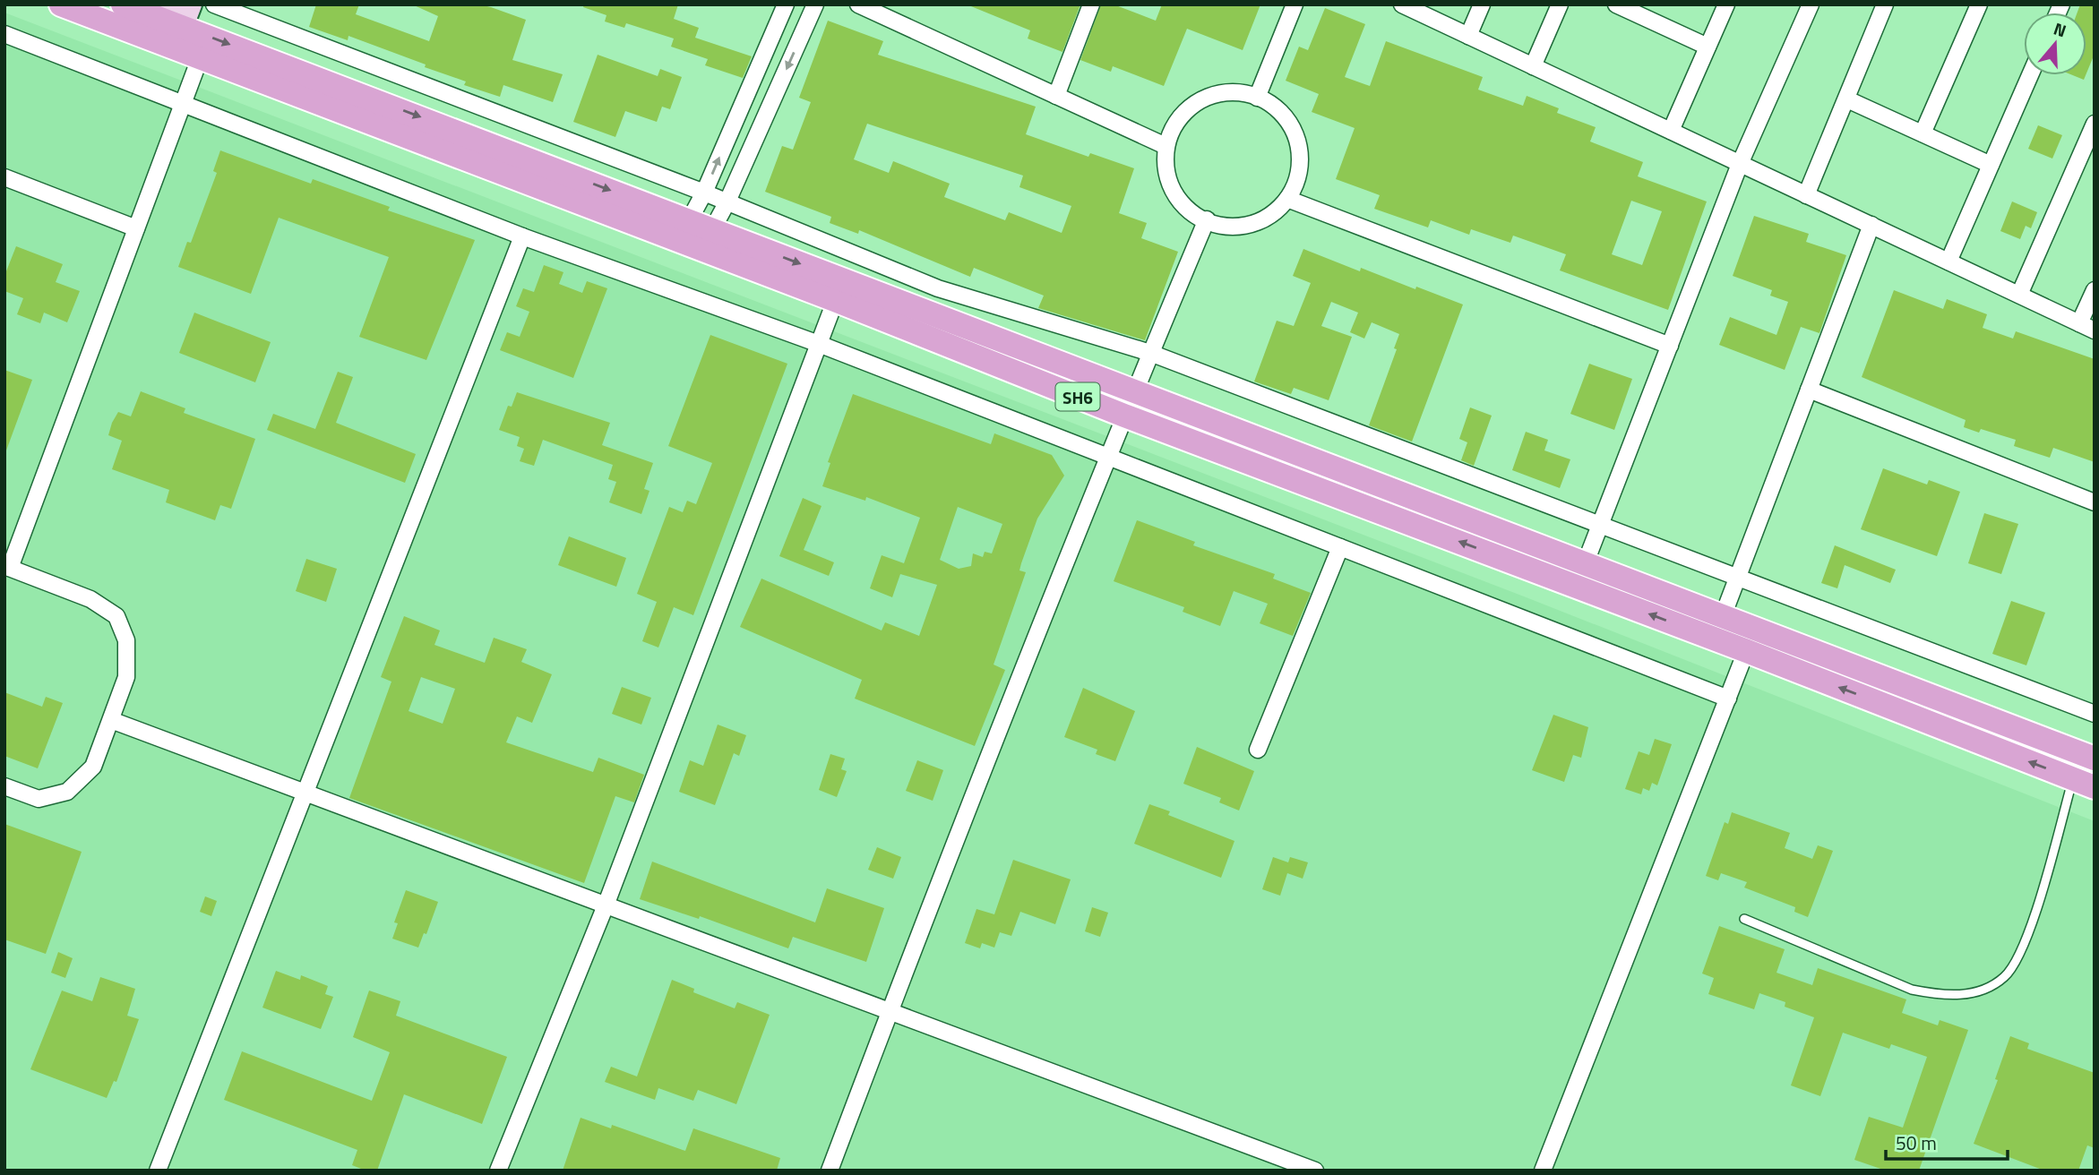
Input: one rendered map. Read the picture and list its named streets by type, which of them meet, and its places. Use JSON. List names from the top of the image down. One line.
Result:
{"streets":{"main road":["SH6"]},"scale_bar":"50 m","north":"top"}
